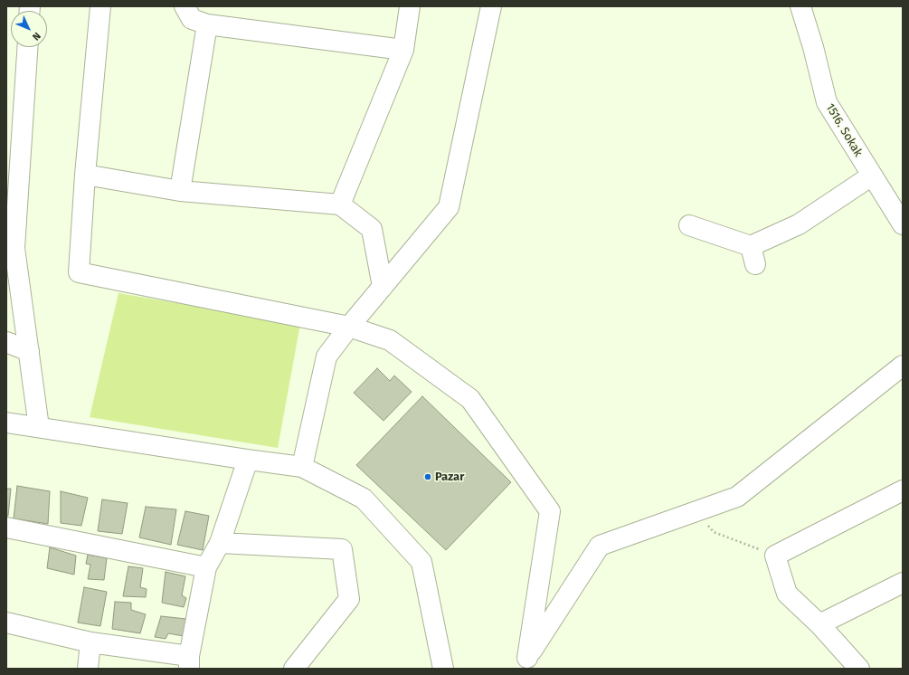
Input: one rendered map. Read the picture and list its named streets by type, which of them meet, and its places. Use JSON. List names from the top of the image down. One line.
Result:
{"streets":{"street":["1516. Sokak"]},"places":["Pazar"],"north":"bottom right"}
